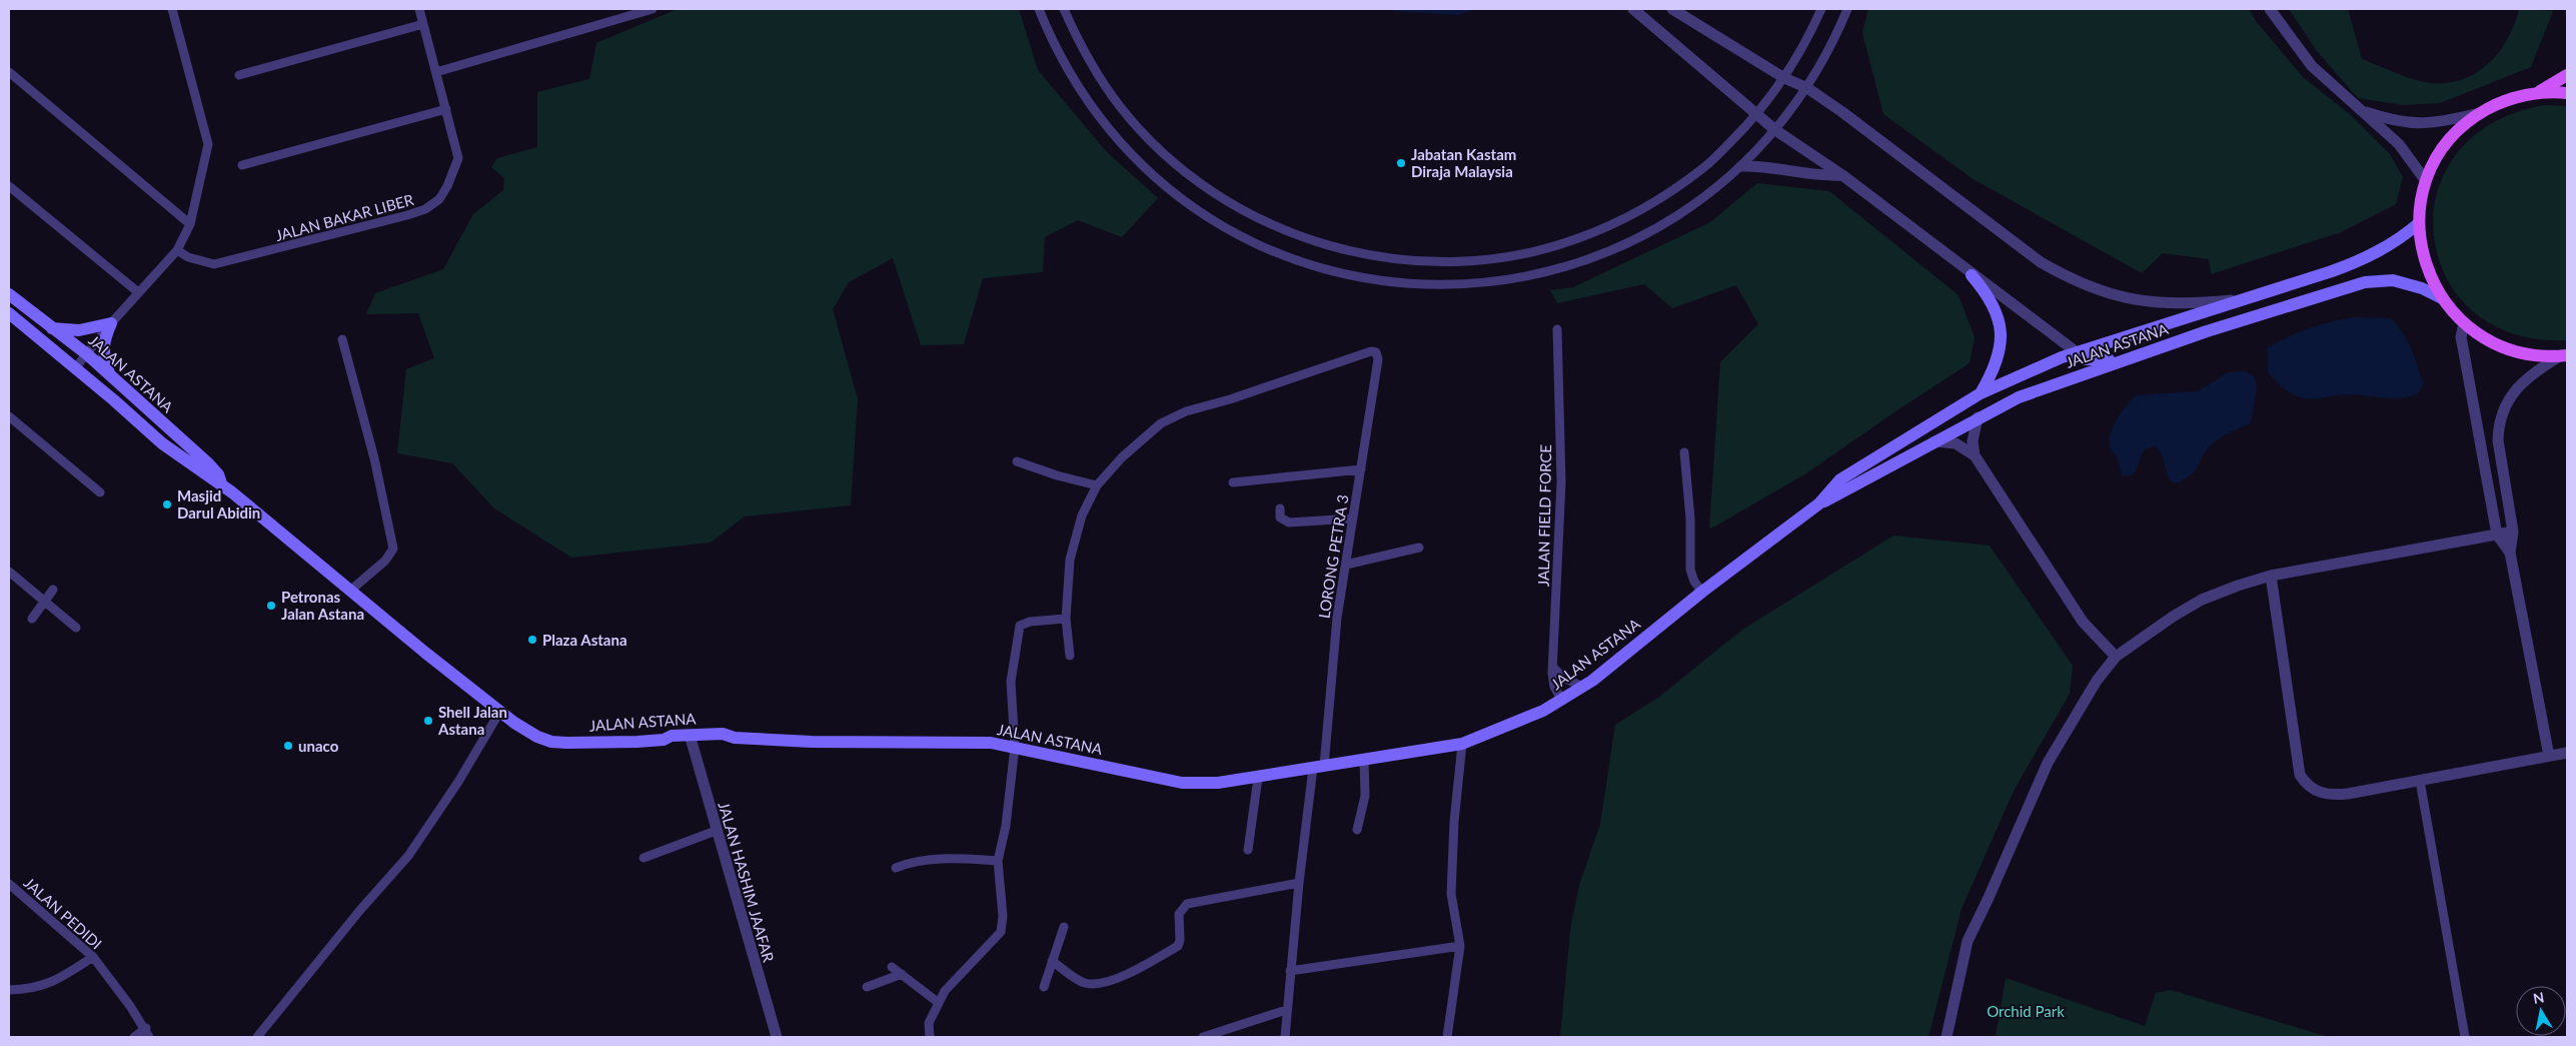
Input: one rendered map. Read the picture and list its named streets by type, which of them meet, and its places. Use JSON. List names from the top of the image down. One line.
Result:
{"streets":{"main road":["JALAN ASTANA"],"street":["JALAN BAKAR LIBER","JALAN FIELD FORCE","LORONG PETRA 3","JALAN HASHIM JAAFAR","JALAN PEDIDI"]},"crossings":[["JALAN ASTANA","JALAN FIELD FORCE"],["JALAN ASTANA","LORONG PETRA 3"],["JALAN ASTANA","JALAN HASHIM JAAFAR"]],"parks":["Orchid Park"],"places":["Jabatan Kastam Diraja Malaysia","Masjid Darul Abidin","Petronas Jalan Astana","Plaza Astana","Shell Jalan Astana","unaco"],"north":"top"}
